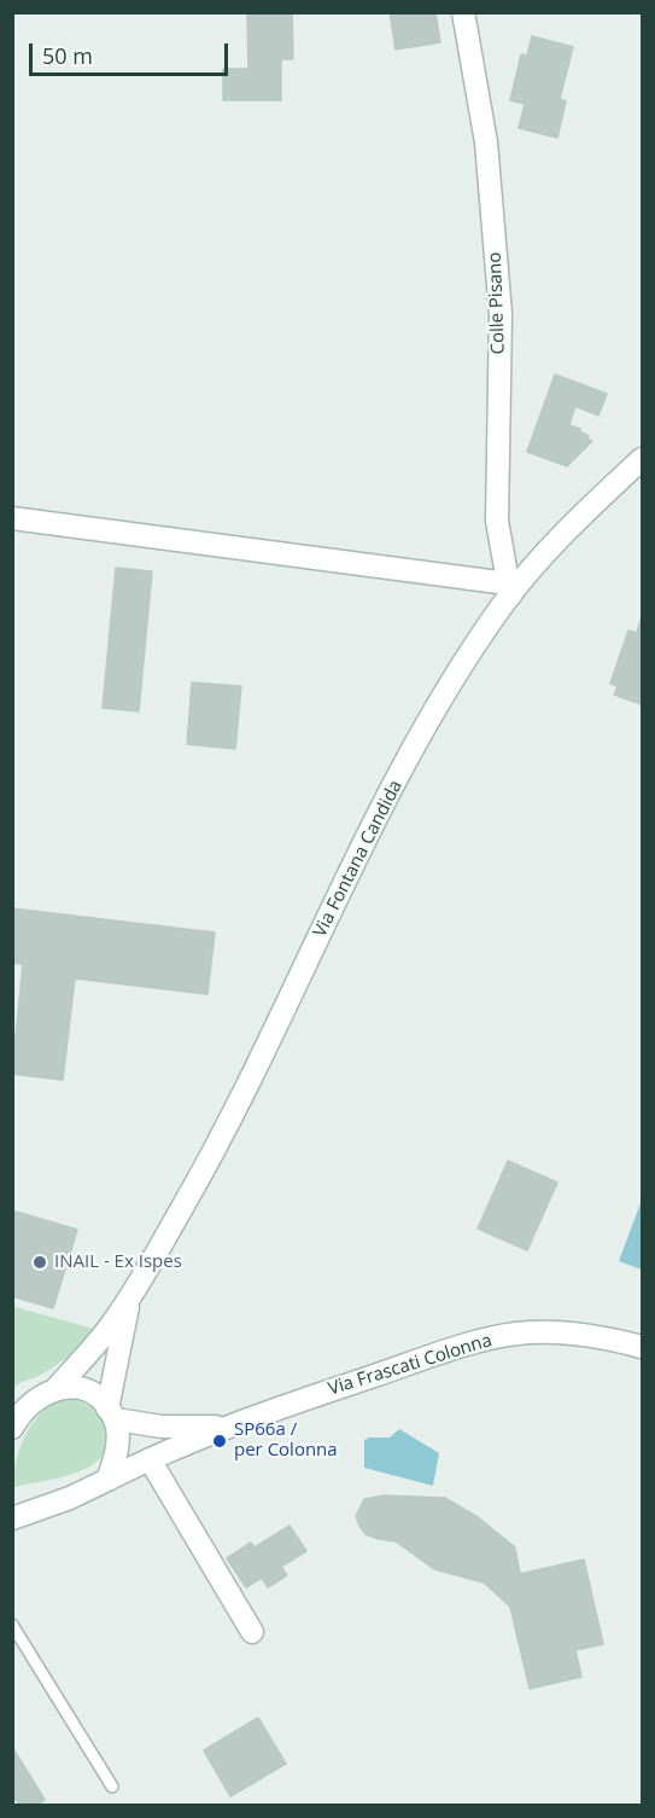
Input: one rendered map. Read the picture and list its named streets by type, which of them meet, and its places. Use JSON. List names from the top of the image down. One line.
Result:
{"streets":{"street":["Colle Pisano","Via Fontana Candida","Via Frascati Colonna"]},"crossings":[["Colle Pisano","Via Fontana Candida"],["Via Fontana Candida","Via Frascati Colonna"]],"places":["INAIL - Ex Ispes","SP66a / per Colonna"],"scale_bar":"50 m"}
